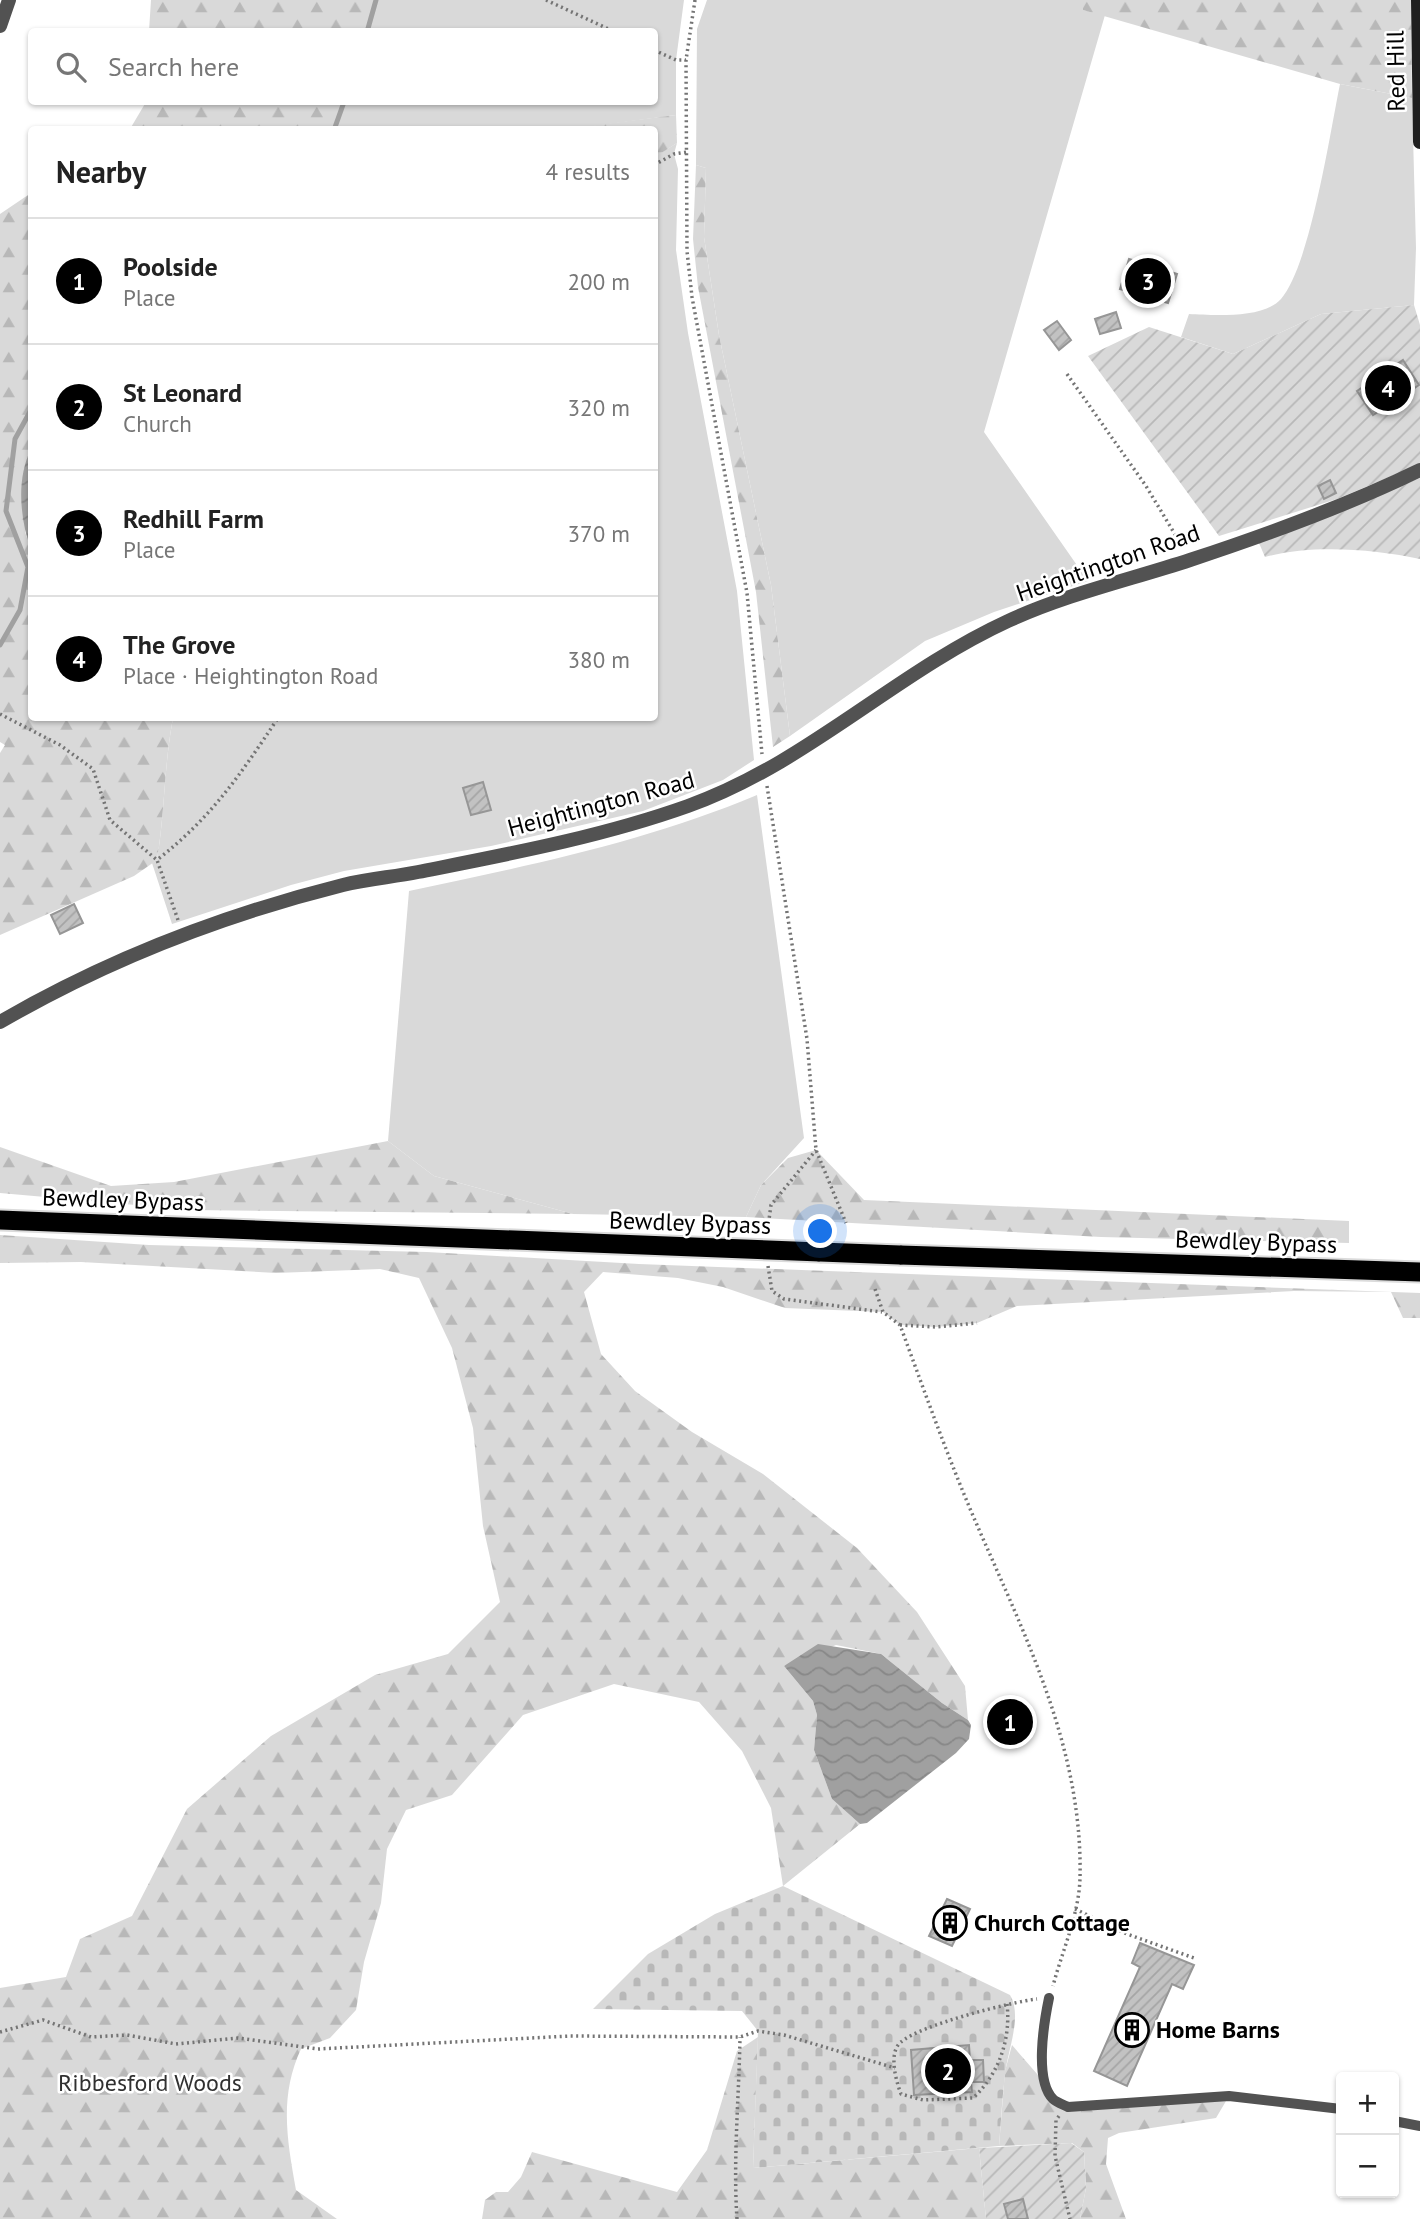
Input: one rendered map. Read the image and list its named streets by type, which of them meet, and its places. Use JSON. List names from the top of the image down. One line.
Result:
{"streets":{"highway":["Bewdley Bypass"],"main road":["Red Hill"],"street":["Heightington Road"]},"parks":["Ribbesford Woods"],"places":{"building":["Church Cottage","Home Barns"]},"page":{"search":"Search here","heading":["Nearby","4 results"],"list":[{"mark":"1","name":"Poolside","note":"Place","value":"200 m"},{"mark":"2","name":"St Leonard","note":"Church","value":"320 m"},{"mark":"3","name":"Redhill Farm","note":"Place","value":"370 m"},{"mark":"4","name":"The Grove","note":"Place · Heightington Road","value":"380 m"}],"pins":["3","4","1","2"],"map_buttons":["+","−"]}}
